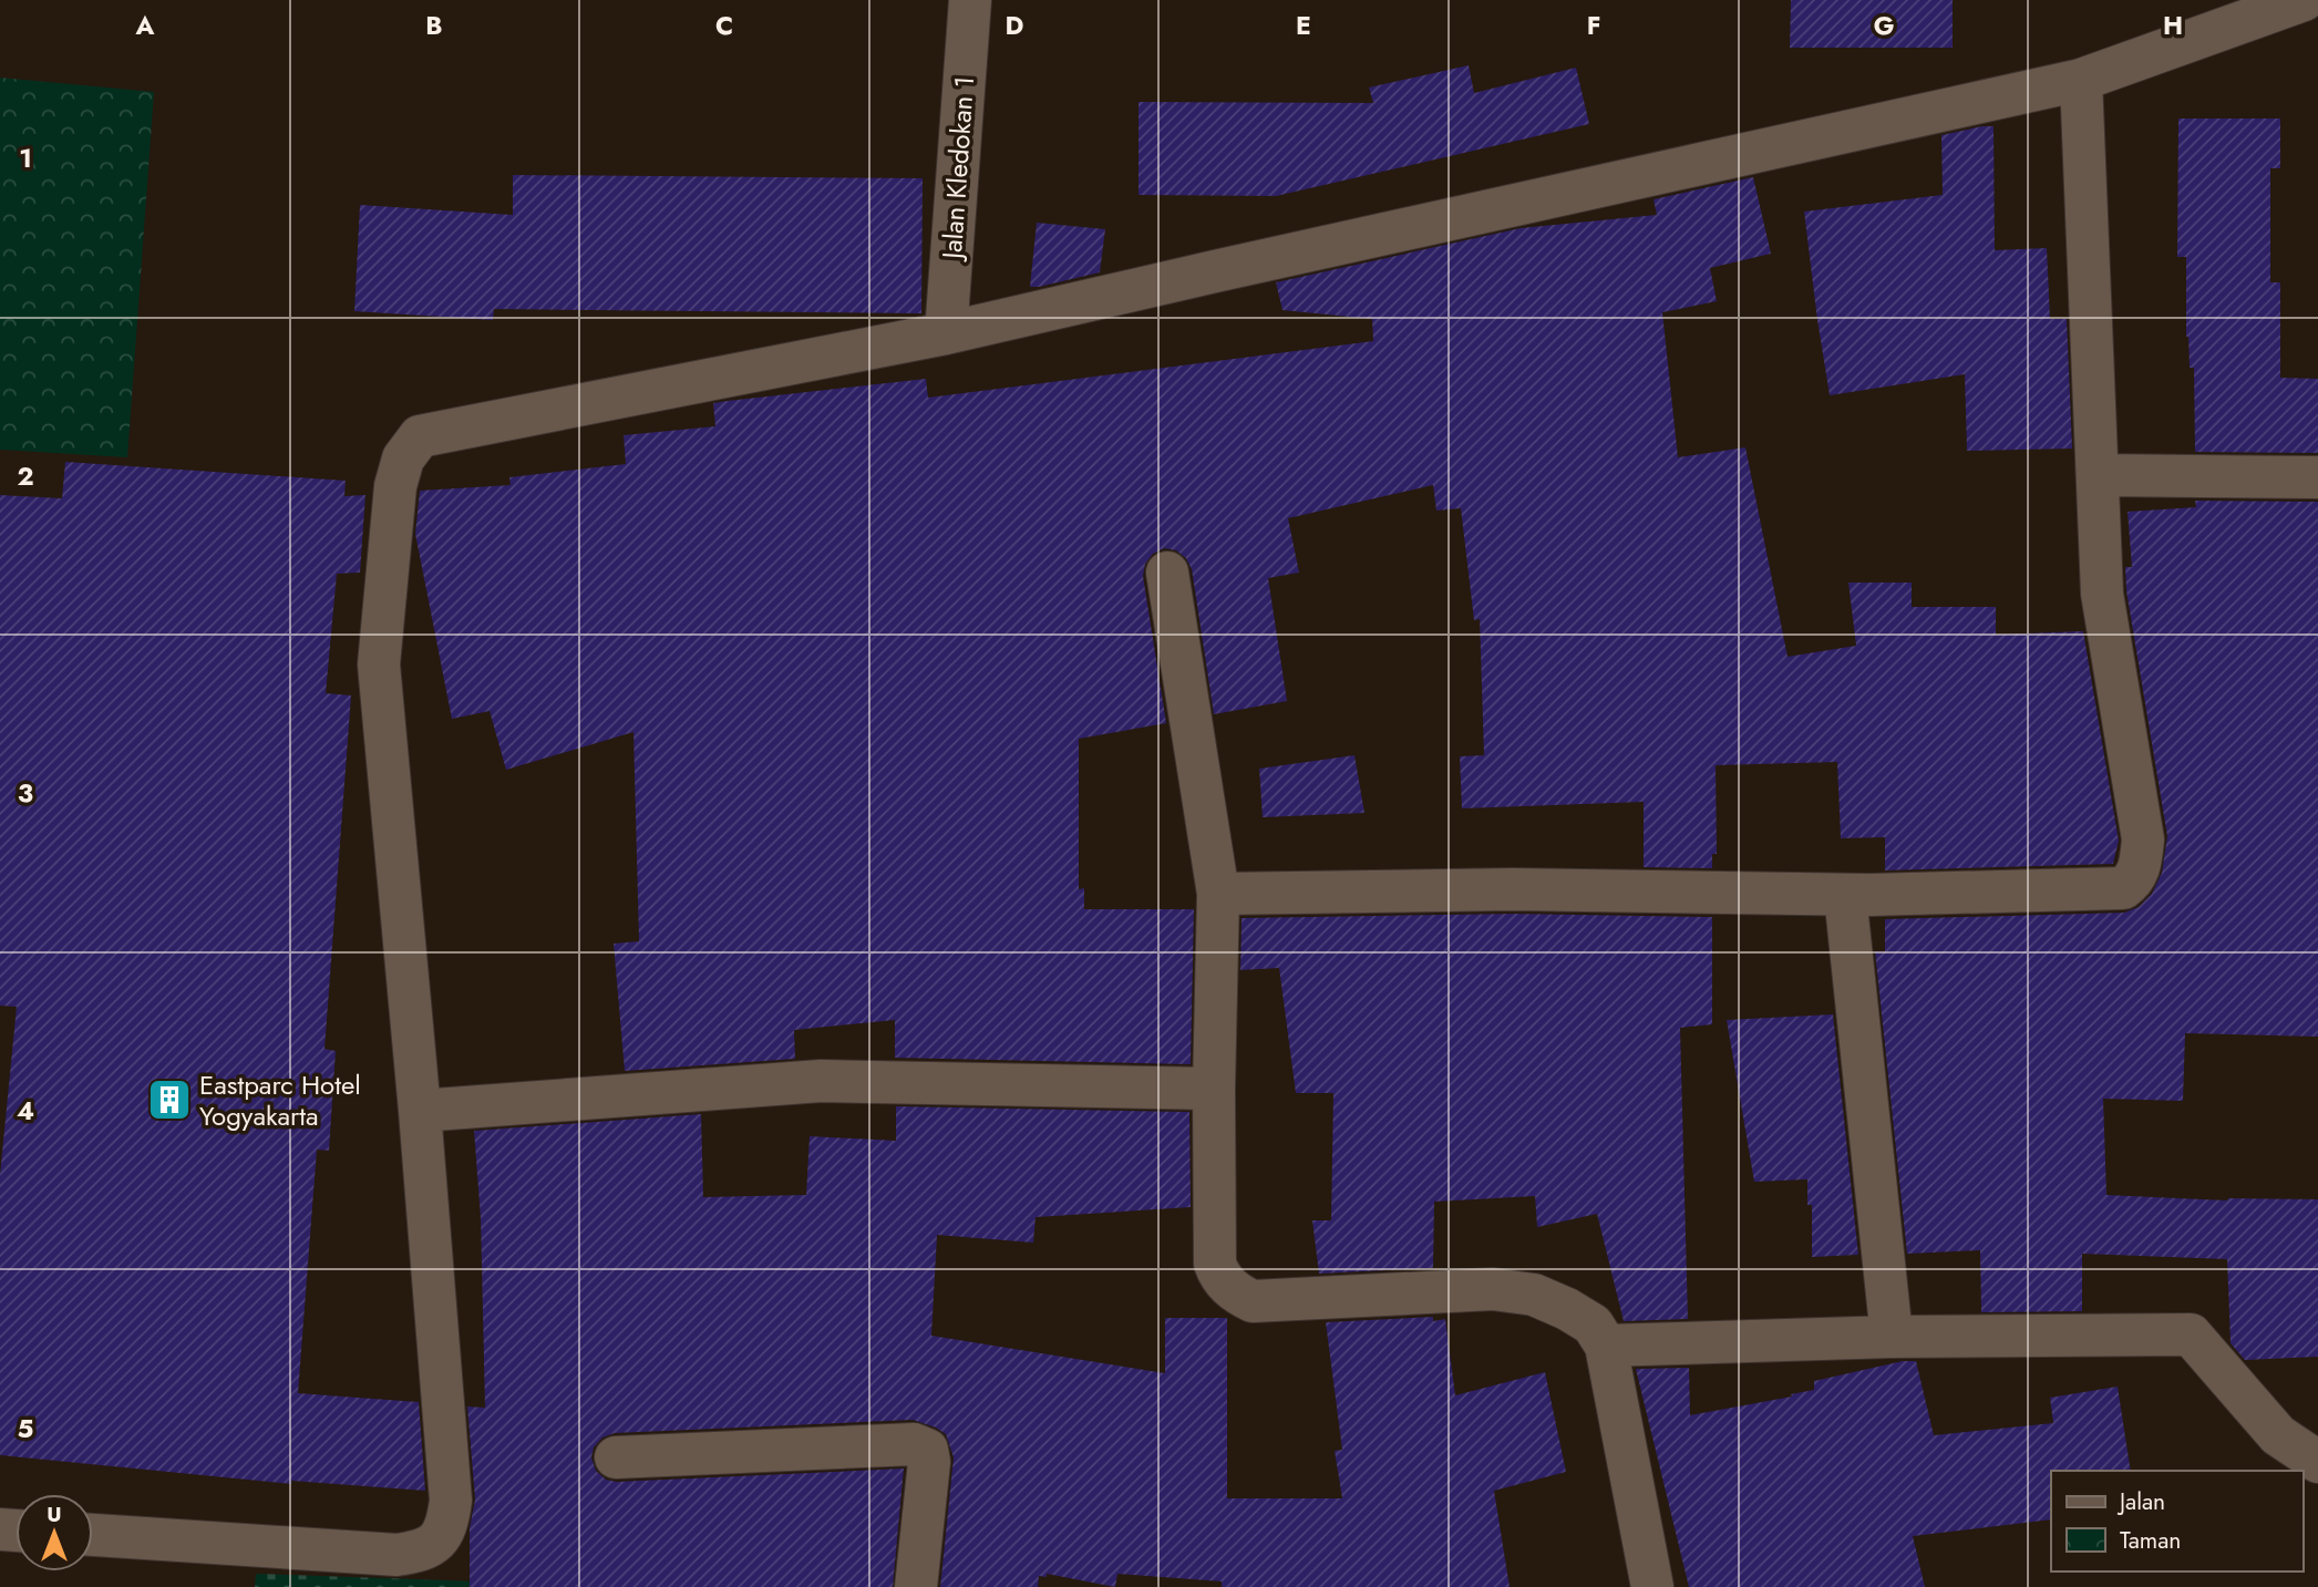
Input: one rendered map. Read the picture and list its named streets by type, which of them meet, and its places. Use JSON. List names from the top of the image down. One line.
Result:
{"streets":{"street":["Jalan Kledokan 1"]},"places":{"building":["Eastparc Hotel Yogyakarta"]},"legend":["Jalan","Taman"],"north":"top","grid":{"columns":["A","B","C","D","E","F","G","H"],"rows":["1","2","3","4","5"]}}
